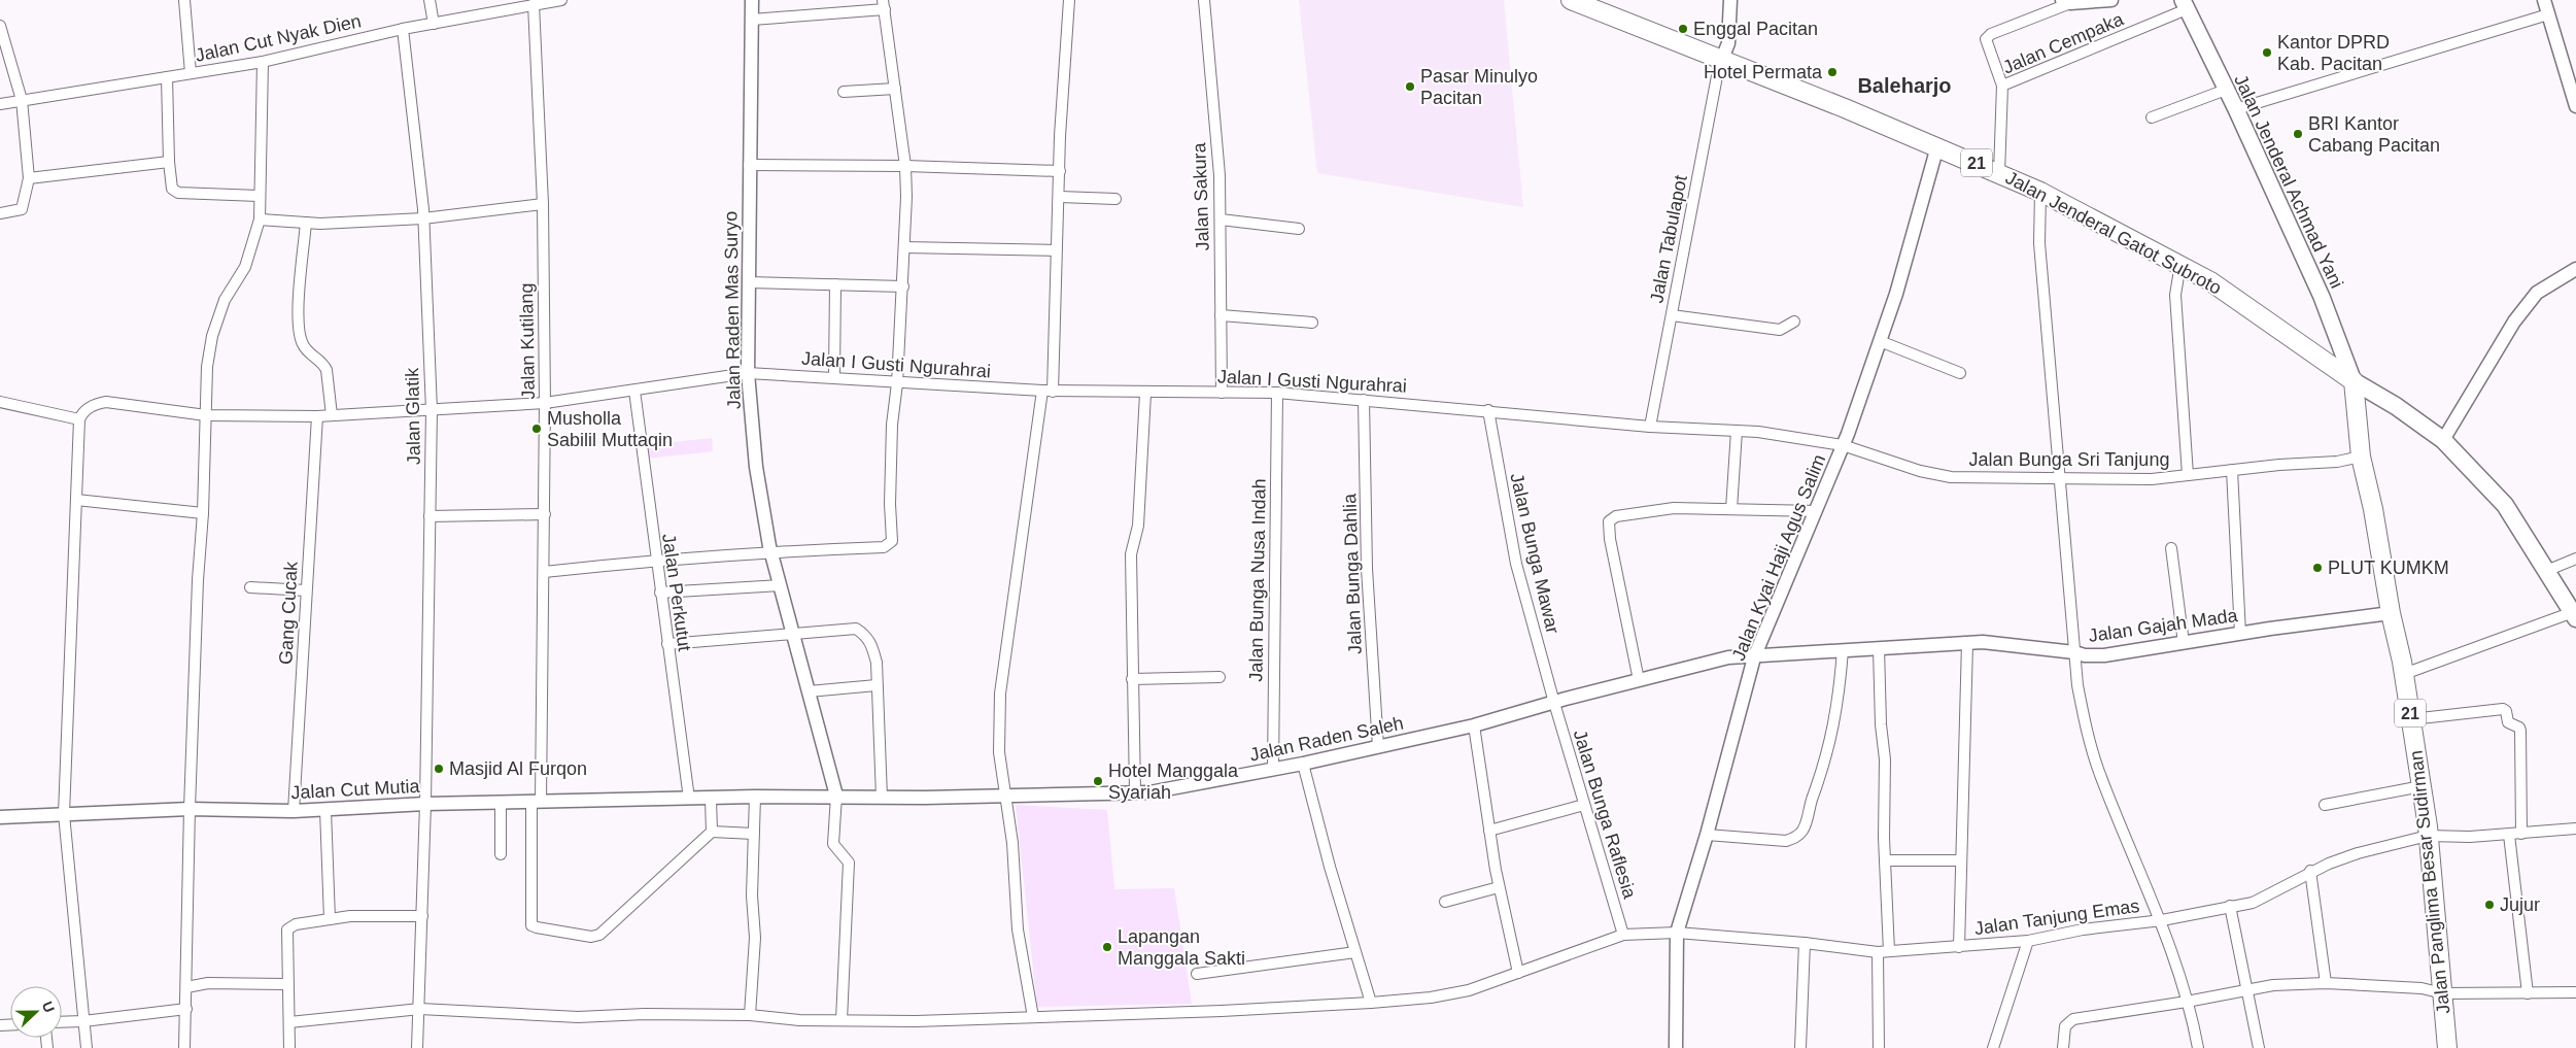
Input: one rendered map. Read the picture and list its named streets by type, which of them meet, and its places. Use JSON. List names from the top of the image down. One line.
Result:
{"streets":{"highway":["21","Jalan Jenderal Gatot Subroto","Jalan Panglima Besar Sudirman"],"main road":["Jalan Jenderal Achmad Yani"],"street":["Jalan Cut Nyak Dien","Jalan Cempaka","Jalan Sakura","Jalan Tabulapot","Jalan Raden Mas Suryo","Jalan Kutilang","Jalan I Gusti Ngurahrai","Jalan Glatik","Jalan Bunga Sri Tanjung","Jalan Bunga Mawar","Jalan Kyai Haji Agus Salim","Jalan Bunga Dahlia","Jalan Bunga Nusa Indah","Jalan Perkutut","Gang Cucak","Jalan Gajah Mada","Jalan Raden Saleh","Jalan Cut Mutia","Jalan Bunga Raflesia","Jalan Tanjung Emas"]},"crossings":[["Jalan Cut Nyak Dien","Jalan Kutilang"],["Jalan Cut Nyak Dien","Jalan Glatik"],["Jalan Cempaka","Jalan Jenderal Achmad Yani"],["Jalan Cempaka","Jalan Jenderal Gatot Subroto"],["Jalan Jenderal Achmad Yani","Jalan Jenderal Gatot Subroto"],["Jalan Jenderal Achmad Yani","Jalan Panglima Besar Sudirman"],["Jalan Sakura","Jalan I Gusti Ngurahrai"],["Jalan Jenderal Gatot Subroto","Jalan Tabulapot"],["Jalan Jenderal Gatot Subroto","Jalan Kyai Haji Agus Salim"],["Jalan Jenderal Gatot Subroto","Jalan Panglima Besar Sudirman"],["Jalan Tabulapot","Jalan I Gusti Ngurahrai"],["Jalan Raden Mas Suryo","Jalan I Gusti Ngurahrai"],["Jalan Raden Mas Suryo","Jalan Raden Saleh"],["Jalan Raden Mas Suryo","Jalan Cut Mutia"],["Jalan Kutilang","Jalan I Gusti Ngurahrai"],["Jalan Kutilang","Jalan Cut Mutia"],["Jalan I Gusti Ngurahrai","Jalan Glatik"],["Jalan I Gusti Ngurahrai","Jalan Bunga Sri Tanjung"],["Jalan I Gusti Ngurahrai","Jalan Bunga Mawar"],["Jalan I Gusti Ngurahrai","Jalan Kyai Haji Agus Salim"],["Jalan I Gusti Ngurahrai","Jalan Bunga Dahlia"],["Jalan I Gusti Ngurahrai","Jalan Bunga Nusa Indah"],["Jalan I Gusti Ngurahrai","Jalan Perkutut"],["Jalan I Gusti Ngurahrai","Gang Cucak"],["Jalan Glatik","Jalan Cut Mutia"],["Jalan Glatik","Jalan Tanjung Emas"],["Jalan Bunga Sri Tanjung","Jalan Kyai Haji Agus Salim"],["Jalan Bunga Sri Tanjung","Jalan Panglima Besar Sudirman"],["Jalan Bunga Mawar","Jalan Raden Saleh"],["Jalan Bunga Mawar","Jalan Bunga Raflesia"],["Jalan Kyai Haji Agus Salim","Jalan Gajah Mada"],["Jalan Kyai Haji Agus Salim","Jalan Raden Saleh"],["Jalan Kyai Haji Agus Salim","Jalan Tanjung Emas"],["Jalan Bunga Dahlia","Jalan Raden Saleh"],["Jalan Bunga Nusa Indah","Jalan Raden Saleh"],["Jalan Perkutut","Jalan Cut Mutia"],["Gang Cucak","Jalan Cut Mutia"],["Jalan Gajah Mada","Jalan Raden Saleh"],["Jalan Gajah Mada","Jalan Panglima Besar Sudirman"],["Jalan Raden Saleh","Jalan Cut Mutia"],["Jalan Raden Saleh","Jalan Bunga Raflesia"],["Jalan Bunga Raflesia","Jalan Tanjung Emas"],["Jalan Panglima Besar Sudirman","Jalan Tanjung Emas"]],"districts":["Baleharjo"],"places":["Enggal Pacitan","Kantor DPRD Kab. Pacitan","Hotel Permata","Pasar Minulyo Pacitan","BRI Kantor Cabang Pacitan","Musholla Sabilil Muttaqin","PLUT KUMKM","Masjid Al Furqon","Hotel Manggala Syariah","Jujur","Lapangan Manggala Sakti"],"north":"right"}
